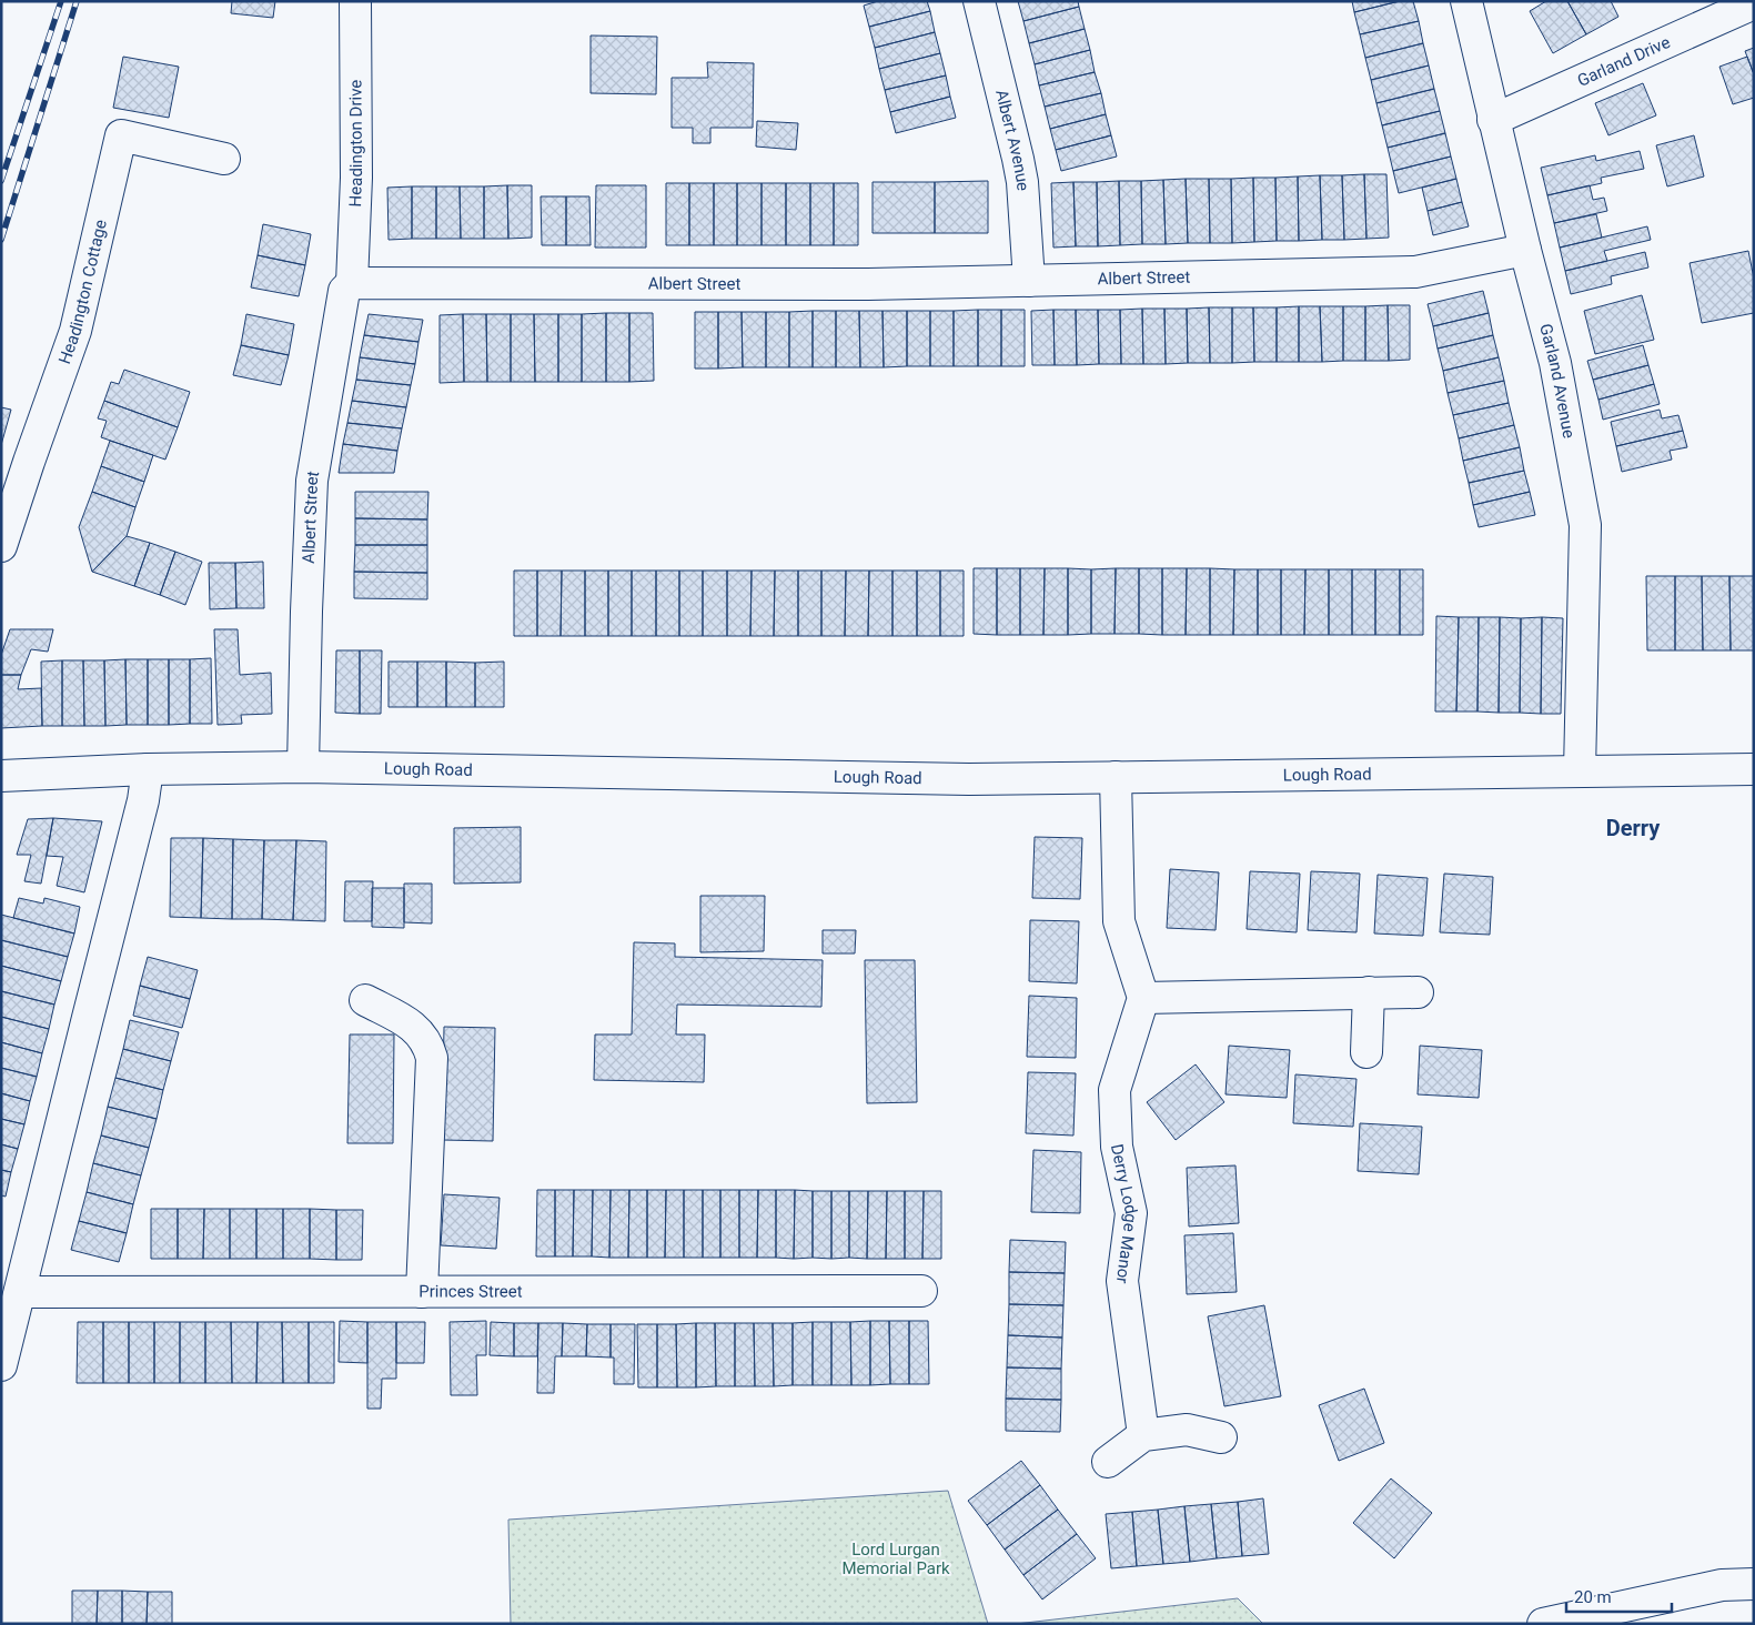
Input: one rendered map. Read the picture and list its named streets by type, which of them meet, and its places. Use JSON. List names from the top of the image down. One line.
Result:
{"streets":{"street":["Garland Drive","Albert Avenue","Headington Drive","Albert Street","Headington Cottage","Garland Avenue","Lough Road","Derry Lodge Manor","Princes Street"]},"crossings":[["Garland Drive","Garland Avenue"],["Albert Avenue","Albert Street"],["Headington Drive","Albert Street"],["Albert Street","Garland Avenue"],["Albert Street","Lough Road"],["Garland Avenue","Lough Road"]],"districts":["Derry"],"parks":["Lord Lurgan Memorial Park"],"scale_bar":"20 m"}
